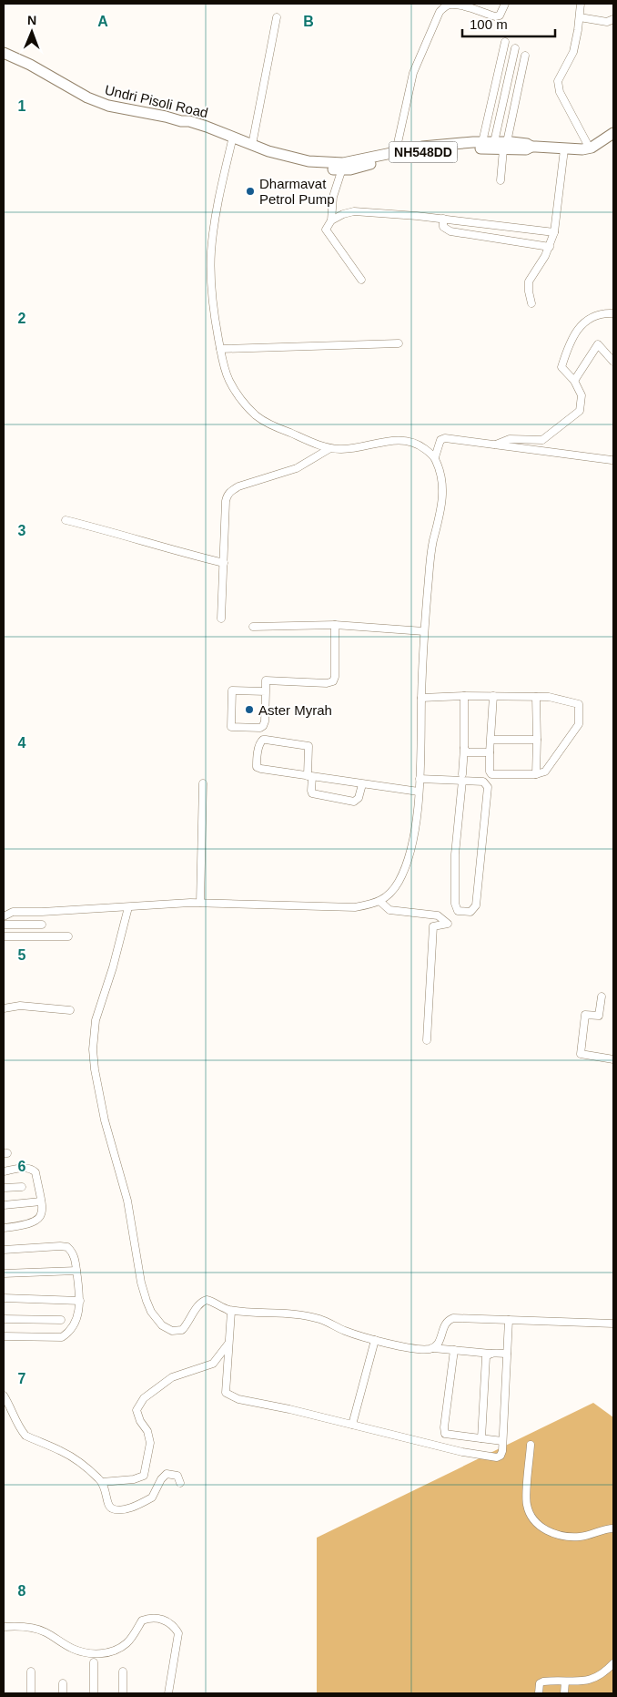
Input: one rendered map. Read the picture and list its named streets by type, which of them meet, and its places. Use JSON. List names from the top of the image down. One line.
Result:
{"streets":{"highway":["Undri Pisoli Road","NH548DD"]},"crossings":[["Undri Pisoli Road","NH548DD"]],"places":["Dharmavat Petrol Pump","Aster Myrah"],"scale_bar":"100 m","north":"top","grid":{"columns":["A","B"],"rows":["1","2","3","4","5","6","7","8"]}}
